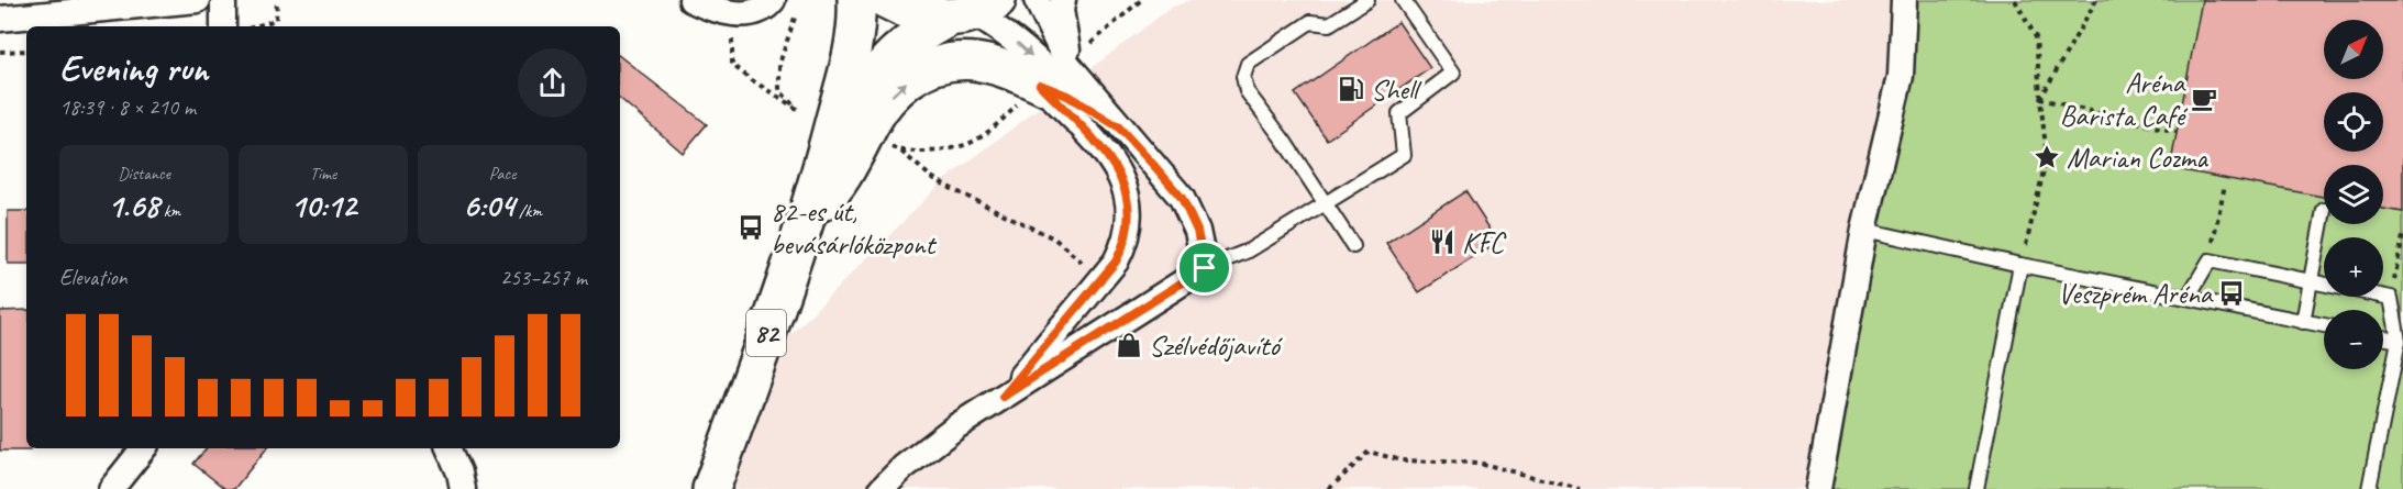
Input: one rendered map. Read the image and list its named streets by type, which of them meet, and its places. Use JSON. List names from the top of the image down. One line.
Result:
{"streets":{"main road":["82"]},"places":{"fuel station":["Shell"],"cafe":["Aréna Barista Café"],"place":["Marian Cozma"],"bus stop":["82-es út, bevásárlóközpont","Veszprém Aréna"],"restaurant":["KFC"],"shop":["Szélvédőjavító"]},"north":"top right","page":{"map_buttons":["+","−"],"heading":["Evening run","18:39 · 8 × 210 m"],"stats":[["Distance","1.68 km"],["Time","10:12"],["Pace","6:04 /km"]],"chart":["Elevation","253–257 m"]}}
